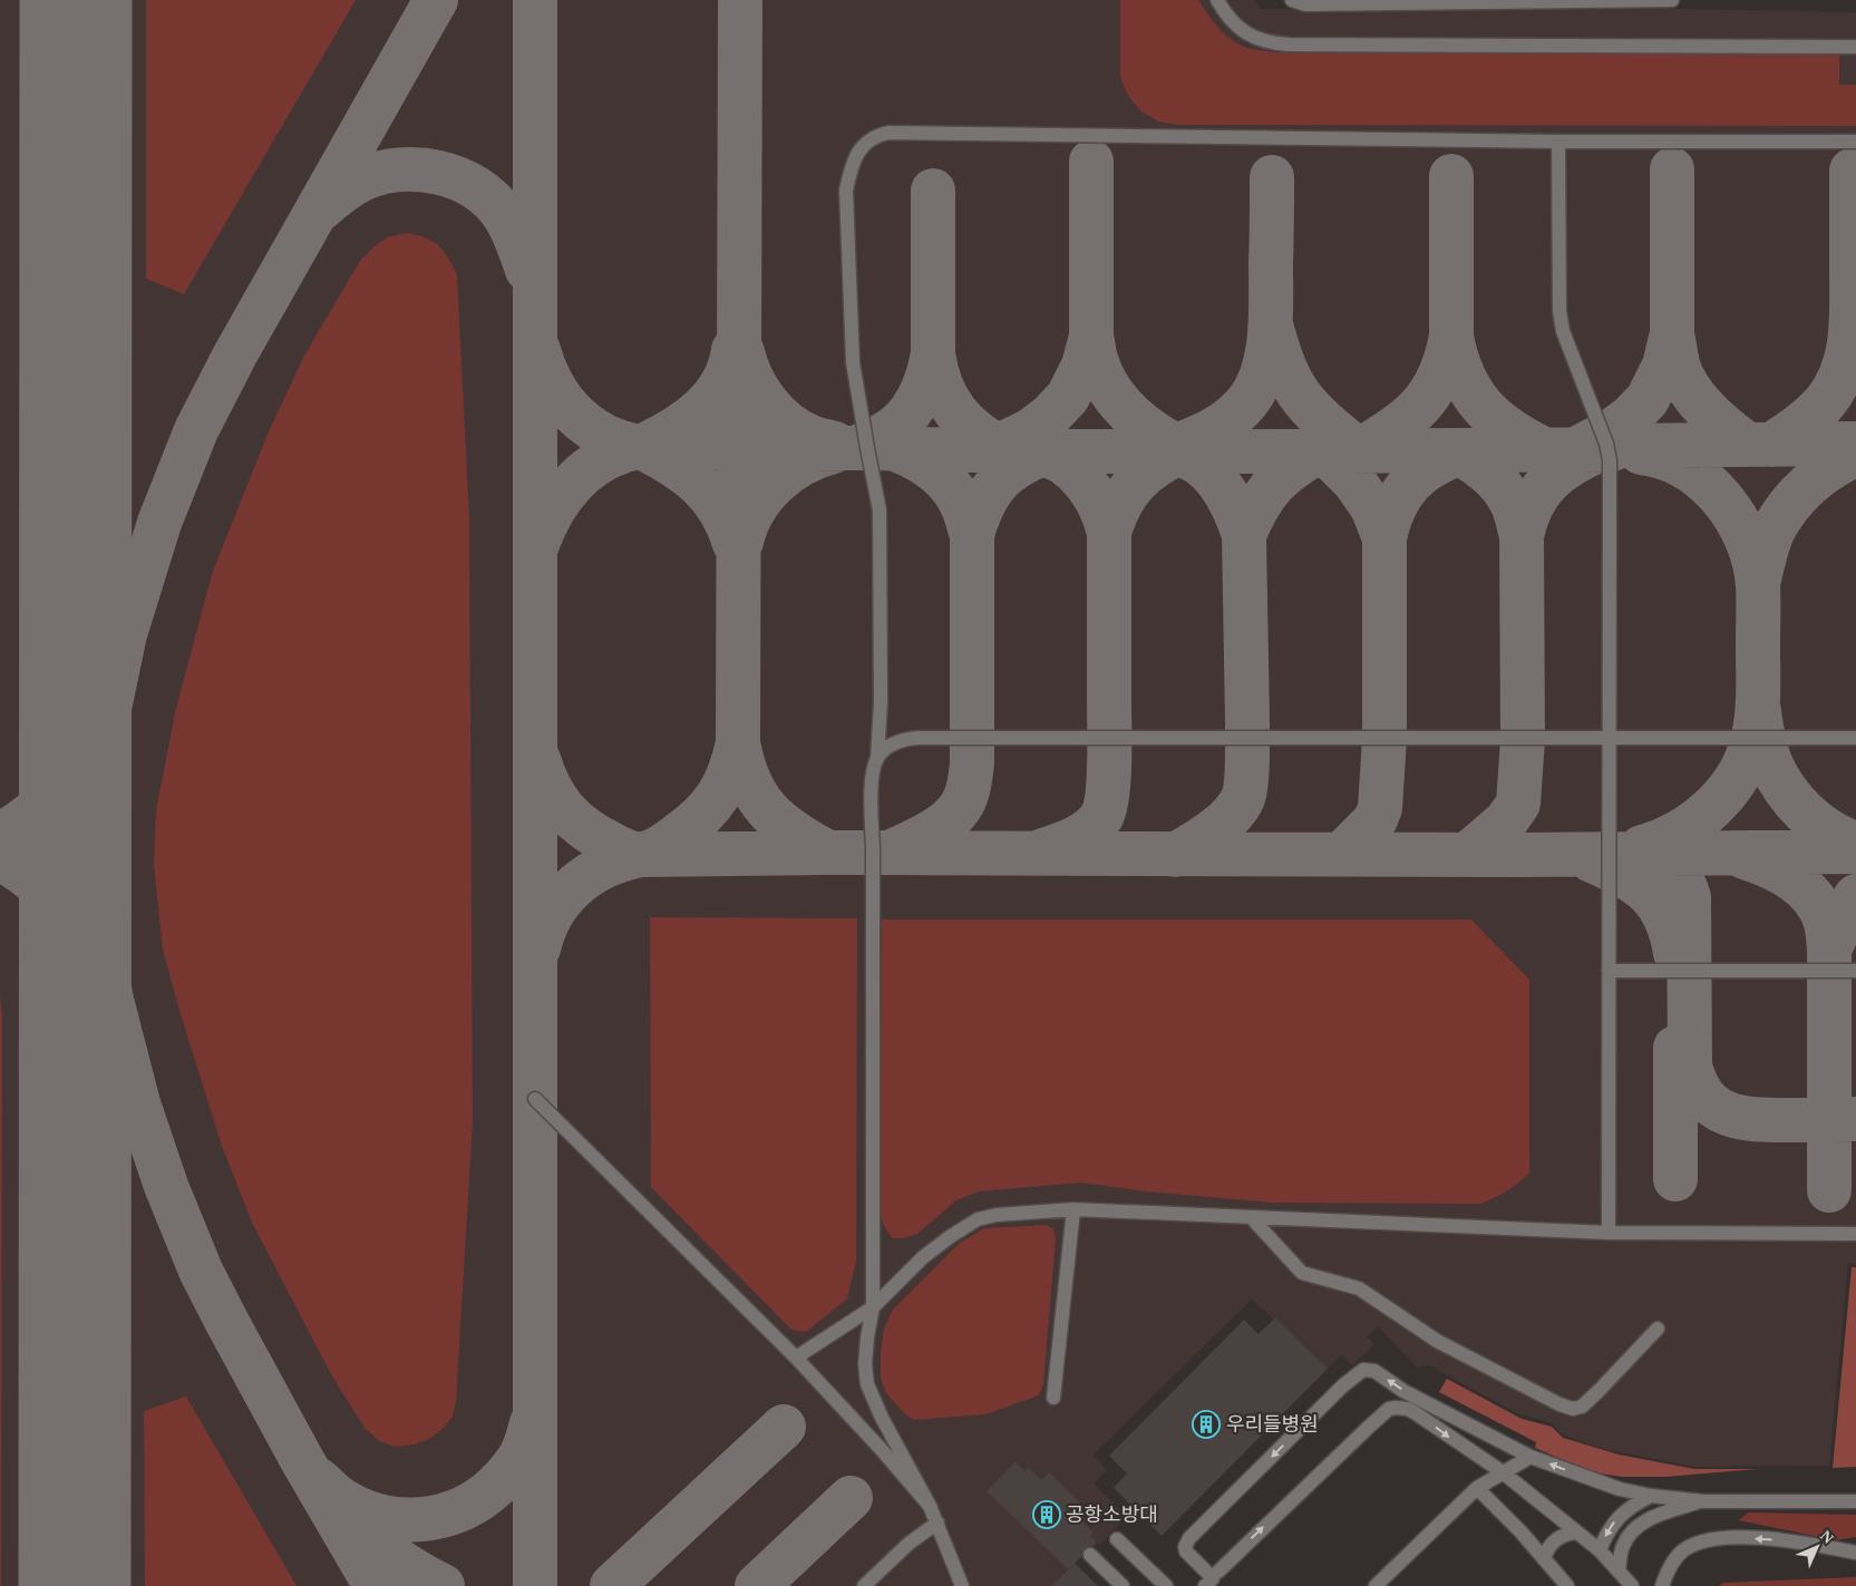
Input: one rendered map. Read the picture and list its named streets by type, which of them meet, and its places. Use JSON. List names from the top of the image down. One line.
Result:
{"places":{"building":["우리들병원","공항소방대"]},"north":"top right"}
